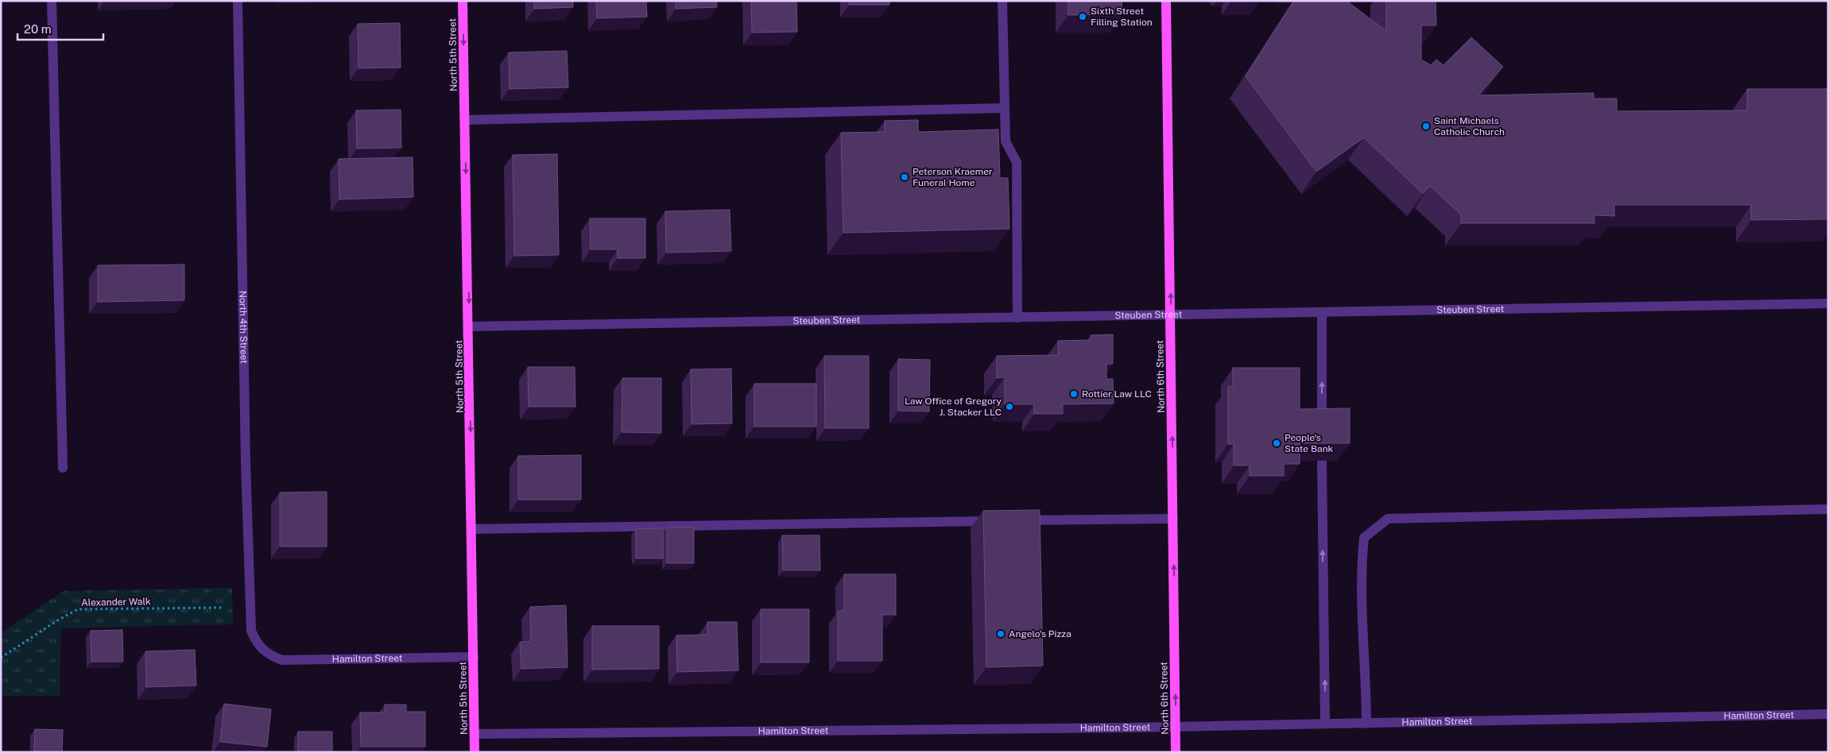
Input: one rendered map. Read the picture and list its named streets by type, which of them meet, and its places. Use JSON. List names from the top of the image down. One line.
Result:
{"streets":{"main road":["North 5th Street","North 6th Street"],"street":["Steuben Street","North 4th Street","Hamilton Street"],"path":["Alexander Walk"]},"crossings":[["North 5th Street","Steuben Street"],["North 5th Street","Hamilton Street"],["Steuben Street","North 6th Street"],["North 4th Street","Hamilton Street"],["North 6th Street","Hamilton Street"]],"one_way":["North 5th Street","North 6th Street"],"places":["Sixth Street Filling Station","Saint Michaels Catholic Church","Peterson Kraemer Funeral Home","Rottier Law LLC","Law Office of Gregory J. Stacker LLC","People's State Bank","Angelo's Pizza"],"scale_bar":"20 m"}
